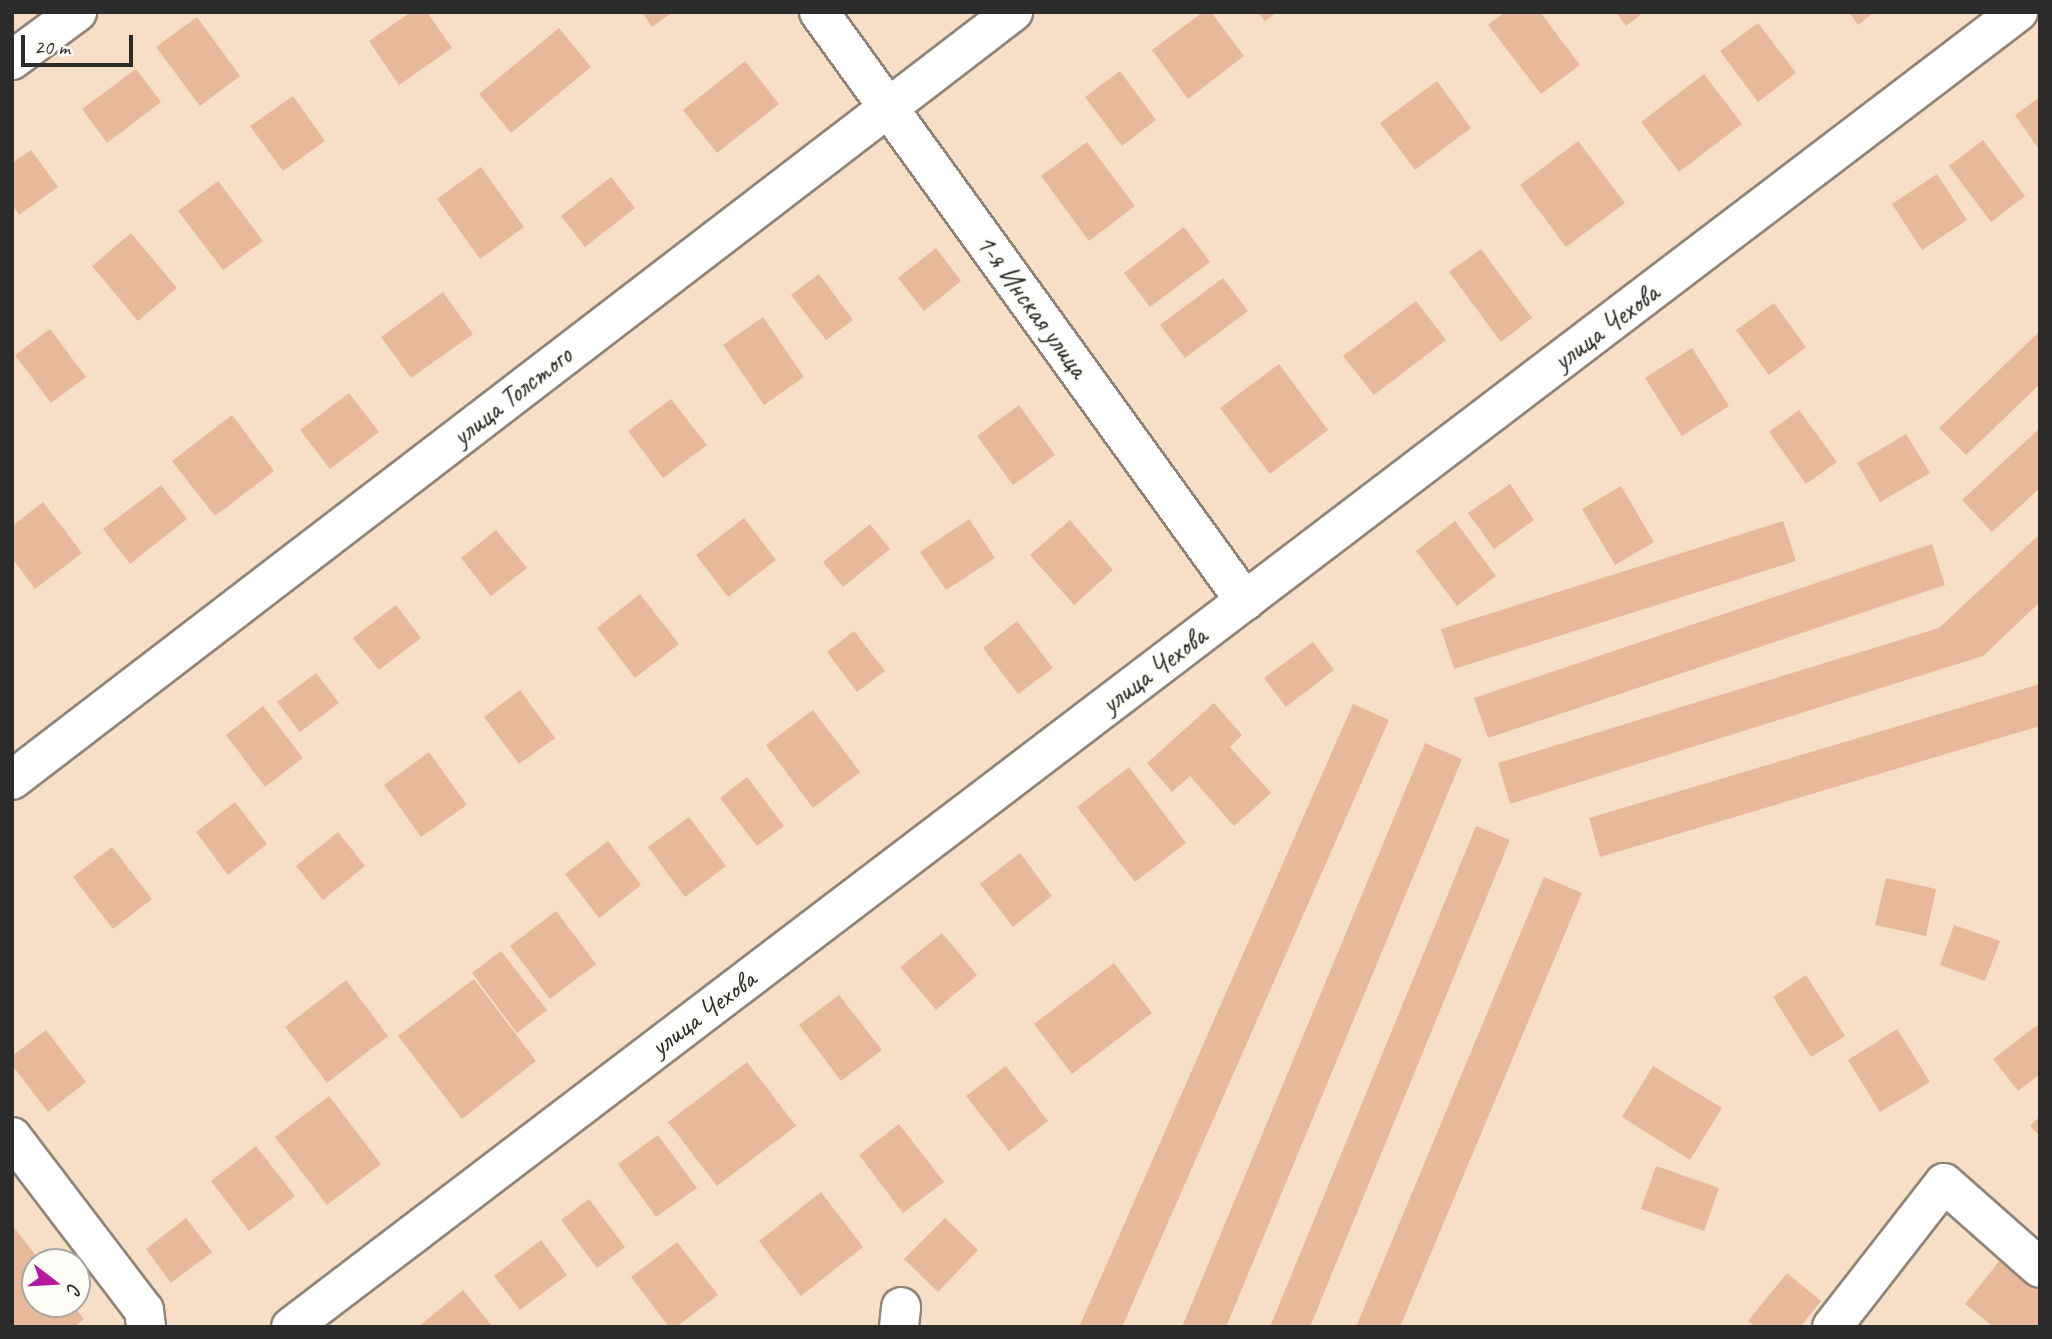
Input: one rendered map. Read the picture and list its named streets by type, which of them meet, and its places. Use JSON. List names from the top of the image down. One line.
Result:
{"streets":{"street":["1-я Инская улица","улица Чехова","улица Толстого"]},"crossings":[["1-я Инская улица","улица Чехова"],["1-я Инская улица","улица Толстого"]],"scale_bar":"20 m","north":"right"}
